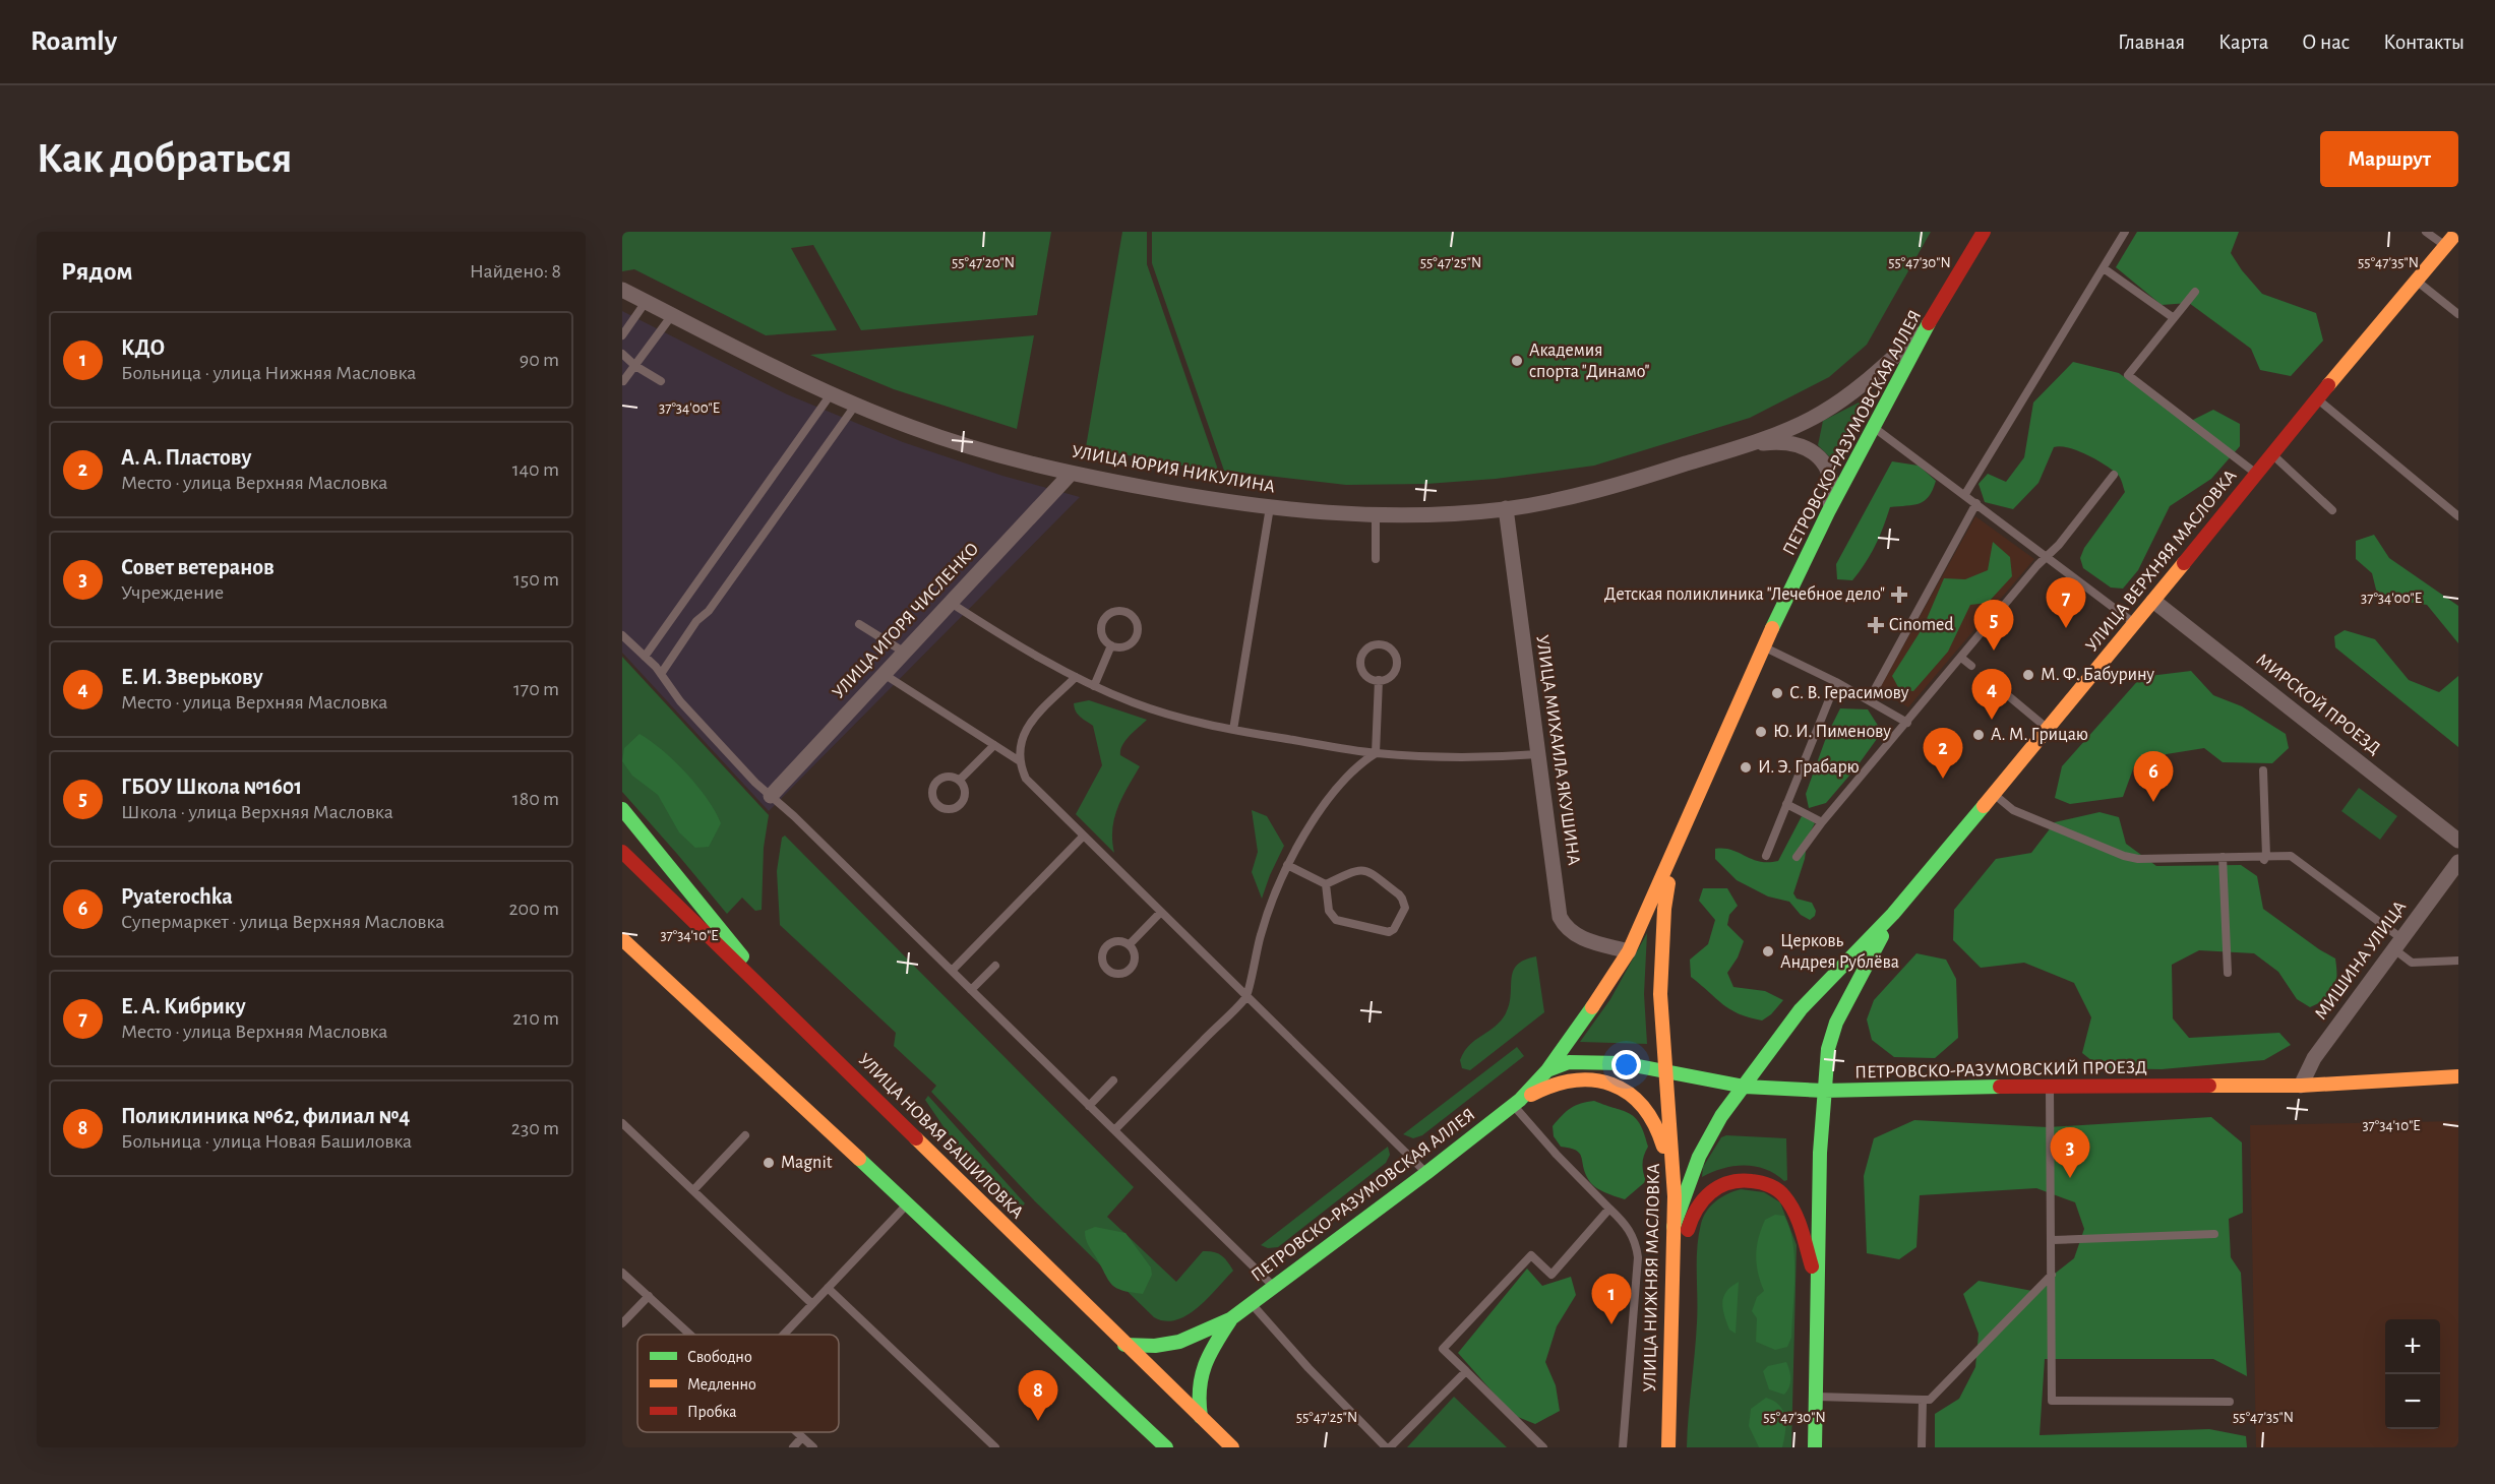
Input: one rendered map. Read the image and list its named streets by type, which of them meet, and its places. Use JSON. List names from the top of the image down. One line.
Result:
{"streets":{"street":["ПЕТРОВСКО-РАЗУМОВСКАЯ АЛЛЕЯ","УЛИЦА ЮРИЯ НИКУЛИНА","УЛИЦА ВЕРХНЯЯ МАСЛОВКА","УЛИЦА ИГОРЯ ЧИСЛЕНКО","МИРСКОЙ ПРОЕЗД","УЛИЦА МИХАИЛА ЯКУШИНА","МИШИНА УЛИЦА","ПЕТРОВСКО-РАЗУМОВСКИЙ ПРОЕЗД","УЛИЦА НОВАЯ БАШИЛОВКА","УЛИЦА НИЖНЯЯ МАСЛОВКА"]},"crossings":[["ПЕТРОВСКО-РАЗУМОВСКАЯ АЛЛЕЯ","УЛИЦА ЮРИЯ НИКУЛИНА"],["ПЕТРОВСКО-РАЗУМОВСКАЯ АЛЛЕЯ","УЛИЦА МИХАИЛА ЯКУШИНА"],["ПЕТРОВСКО-РАЗУМОВСКАЯ АЛЛЕЯ","ПЕТРОВСКО-РАЗУМОВСКИЙ ПРОЕЗД"],["ПЕТРОВСКО-РАЗУМОВСКАЯ АЛЛЕЯ","УЛИЦА НОВАЯ БАШИЛОВКА"],["ПЕТРОВСКО-РАЗУМОВСКАЯ АЛЛЕЯ","УЛИЦА НИЖНЯЯ МАСЛОВКА"],["УЛИЦА ЮРИЯ НИКУЛИНА","УЛИЦА ИГОРЯ ЧИСЛЕНКО"],["УЛИЦА ЮРИЯ НИКУЛИНА","УЛИЦА МИХАИЛА ЯКУШИНА"],["УЛИЦА ВЕРХНЯЯ МАСЛОВКА","МИРСКОЙ ПРОЕЗД"],["УЛИЦА ВЕРХНЯЯ МАСЛОВКА","ПЕТРОВСКО-РАЗУМОВСКИЙ ПРОЕЗД"],["УЛИЦА ВЕРХНЯЯ МАСЛОВКА","УЛИЦА НИЖНЯЯ МАСЛОВКА"],["МИШИНА УЛИЦА","ПЕТРОВСКО-РАЗУМОВСКИЙ ПРОЕЗД"],["ПЕТРОВСКО-РАЗУМОВСКИЙ ПРОЕЗД","УЛИЦА НИЖНЯЯ МАСЛОВКА"]],"places":{"other":["Академия спорта \"Динамо\"","М. Ф. Бабурину","С. В. Герасимову","Ю. И. Пименову","А. М. Грицаю","И. Э. Грабарю","Церковь Андрея Рублёва","Magnit"],"health":["Детская поликлиника \"Лечебное дело\"","Cinomed"]},"legend":["Свободно","Медленно","Пробка"],"page":{"header":"Roamly","nav":["Главная","Карта","О нас","Контакты"],"buttons":"Маршрут","title":"Как добраться","heading":["Рядом","Найдено: 8"],"list":[{"mark":"1","name":"КДО","note":"Больница · улица Нижняя Масловка","value":"90 m"},{"mark":"2","name":"А. А. Пластову","note":"Место · улица Верхняя Масловка","value":"140 m"},{"mark":"3","name":"Совет ветеранов","note":"Учреждение","value":"150 m"},{"mark":"4","name":"Е. И. Зверькову","note":"Место · улица Верхняя Масловка","value":"170 m"},{"mark":"5","name":"ГБОУ Школа №1601","note":"Школа · улица Верхняя Масловка","value":"180 m"},{"mark":"6","name":"Pyaterochka","note":"Супермаркет · улица Верхняя Масловка","value":"200 m"},{"mark":"7","name":"Е. А. Кибрику","note":"Место · улица Верхняя Масловка","value":"210 m"},{"mark":"8","name":"Поликлиника №62, филиал №4","note":"Больница · улица Новая Башиловка","value":"230 m"}],"pins":["7","5","4","2","6","3","1","8"],"map_buttons":["+","−"]},"coordinates":["55°47'20\"N","55°47'25\"N","55°47'30\"N","55°47'35\"N","37°34'00\"E","37°34'10\"E"]}
